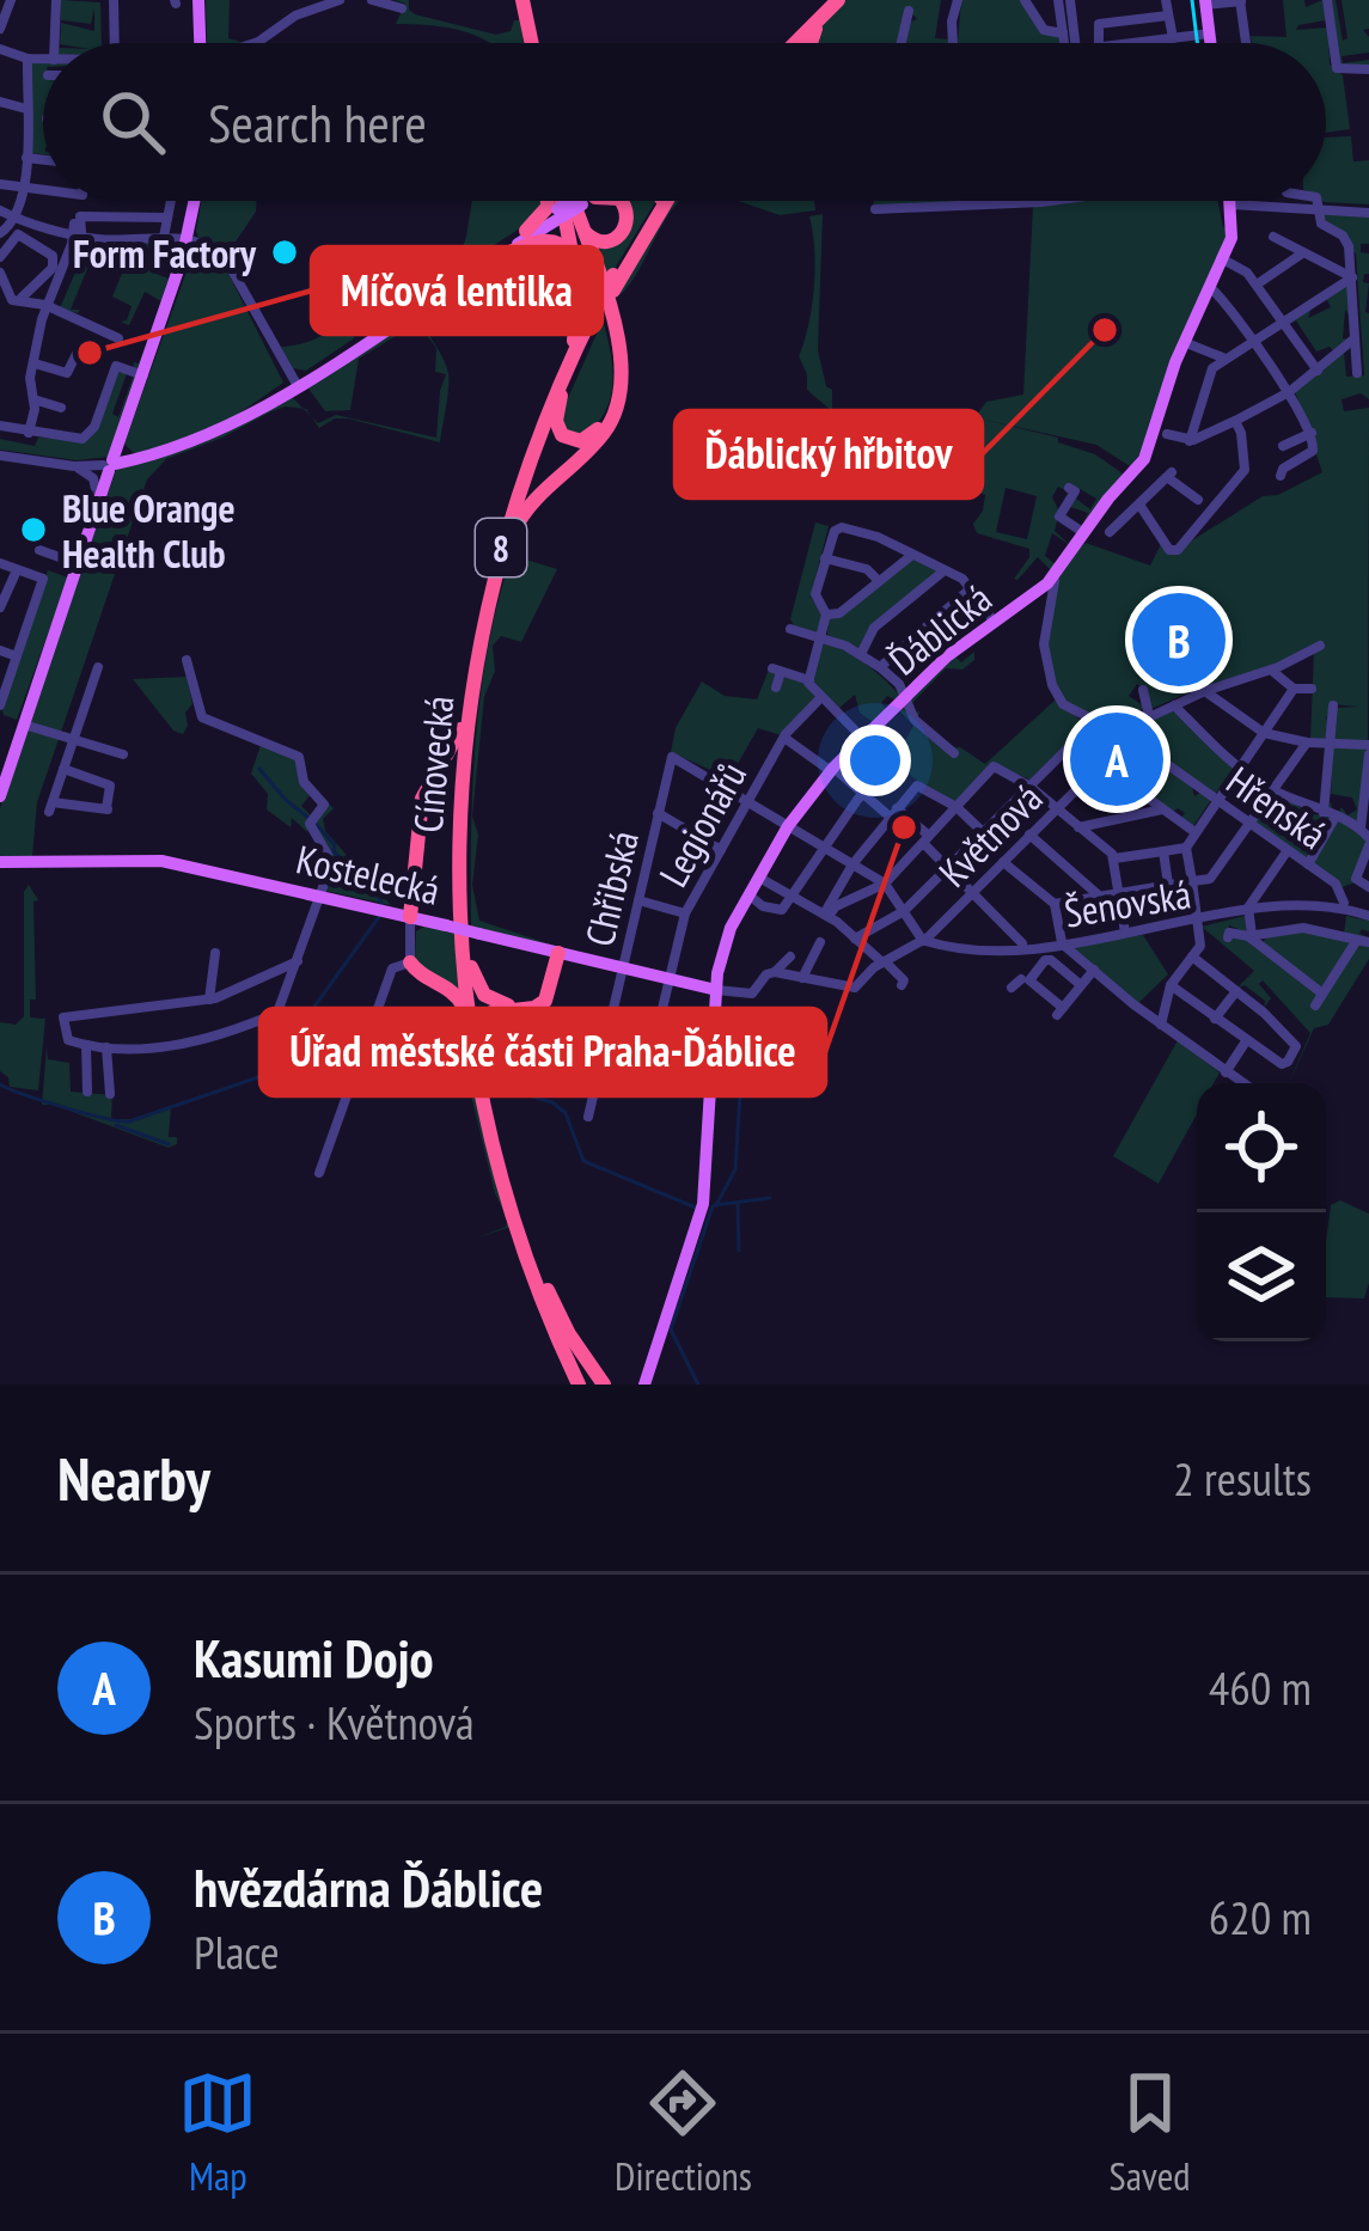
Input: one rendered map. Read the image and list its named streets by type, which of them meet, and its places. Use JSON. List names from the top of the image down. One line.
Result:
{"streets":{"highway":["8","Cínovecká"],"main road":["Ďáblická","Kostelecká"],"street":["Hřenská","Legionářů","Květnová","Chřibská","Šenovská"]},"crossings":[["Ďáblická","Hřenská"],["Ďáblická","Kostelecká"],["Hřenská","Květnová"],["Hřenská","Šenovská"],["Legionářů","Kostelecká"],["Legionářů","Chřibská"],["Květnová","Šenovská"],["Kostelecká","Chřibská"]],"places":["Form Factory","Ďáblický hřbitov","Míčová lentilka","Blue Orange Health Club","Úřad městské části Praha-Ďáblice"],"page":{"search":"Search here","pins":["B","A"],"heading":["Nearby","2 results"],"list":[{"mark":"A","name":"Kasumi Dojo","note":"Sports · Květnová","value":"460 m"},{"mark":"B","name":"hvězdárna Ďáblice","note":"Place","value":"620 m"}],"nav":["Map","Directions","Saved"]}}
